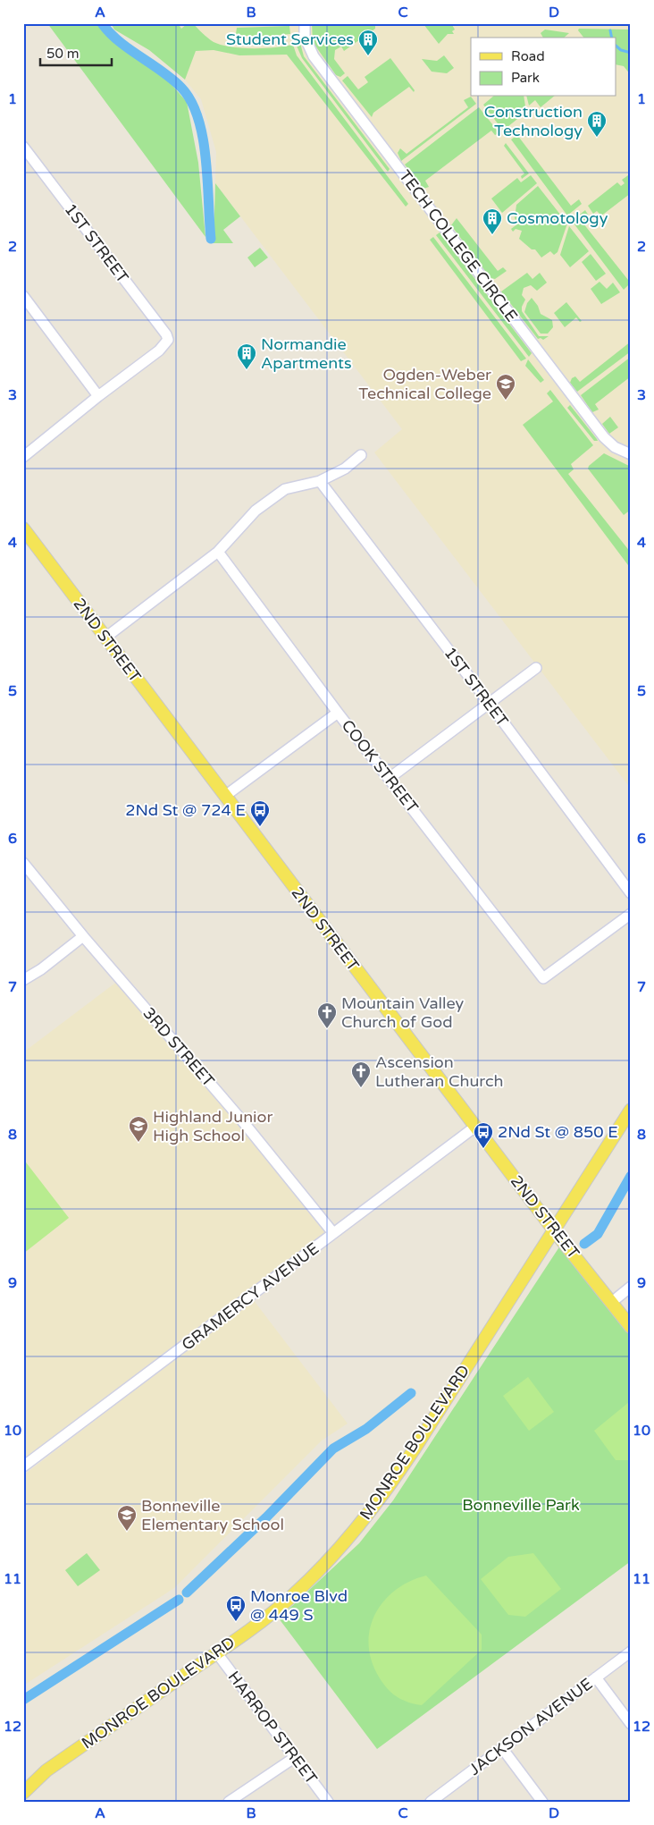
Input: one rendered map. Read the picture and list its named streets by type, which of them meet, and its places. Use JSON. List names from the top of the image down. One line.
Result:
{"streets":{"main road":["2ND STREET","MONROE BOULEVARD"],"street":["1ST STREET","TECH COLLEGE CIRCLE","COOK STREET","3RD STREET","GRAMERCY AVENUE","JACKSON AVENUE","HARROP STREET"]},"crossings":[["2ND STREET","GRAMERCY AVENUE"],["2ND STREET","MONROE BOULEVARD"],["3RD STREET","GRAMERCY AVENUE"],["MONROE BOULEVARD","HARROP STREET"]],"parks":["Bonneville Park"],"places":{"building":["Student Services","Construction Technology","Cosmotology","Normandie Apartments"],"school or university":["Ogden-Weber Technical College","Highland Junior High School","Bonneville Elementary School"],"bus stop":["2Nd St @ 724 E","2Nd St @ 850 E","Monroe Blvd @ 449 S"],"church":["Mountain Valley Church of God","Ascension Lutheran Church"]},"legend":["Road","Park"],"scale_bar":"50 m","grid":{"columns":["A","B","C","D"],"rows":["1","2","3","4","5","6","7","8","9","10","11","12"]}}
